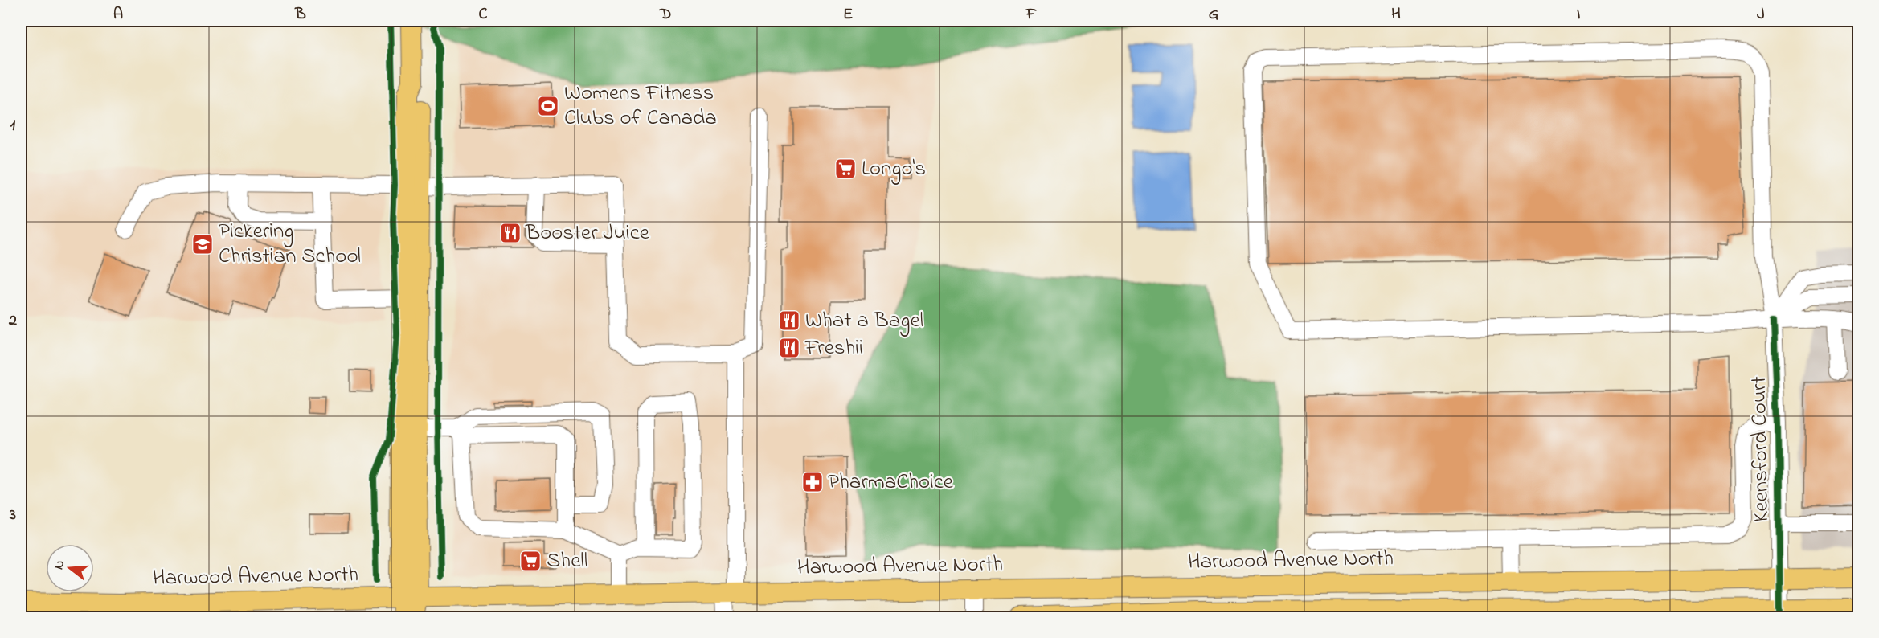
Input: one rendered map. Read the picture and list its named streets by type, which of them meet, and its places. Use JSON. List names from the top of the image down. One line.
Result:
{"streets":{"main road":["Harwood Avenue North"],"street":["Keensford Court"]},"crossings":[["Keensford Court","Harwood Avenue North"]],"places":{"sports":["Womens Fitness Clubs of Canada"],"supermarket":["Longo's","Shell"],"restaurant":["Booster Juice","What a Bagel","Freshii"],"school or university":["Pickering Christian School"],"pharmacy":["PharmaChoice"]},"north":"left","grid":{"columns":["A","B","C","D","E","F","G","H","I","J"],"rows":["1","2","3"]}}
